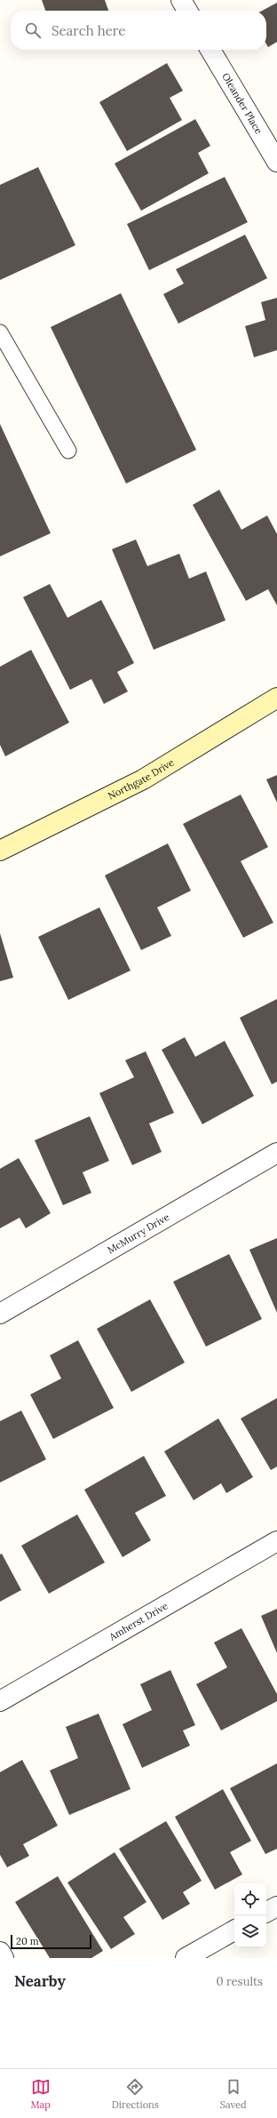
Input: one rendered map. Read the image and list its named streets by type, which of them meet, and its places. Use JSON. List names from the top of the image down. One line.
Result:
{"streets":{"street":["Oleander Place","Northgate Drive","McMurry Drive","Amherst Drive"]},"scale_bar":"20 m","page":{"search":"Search here","scale":"20 m","heading":["Nearby","0 results"],"nav":["Map","Directions","Saved"]}}
